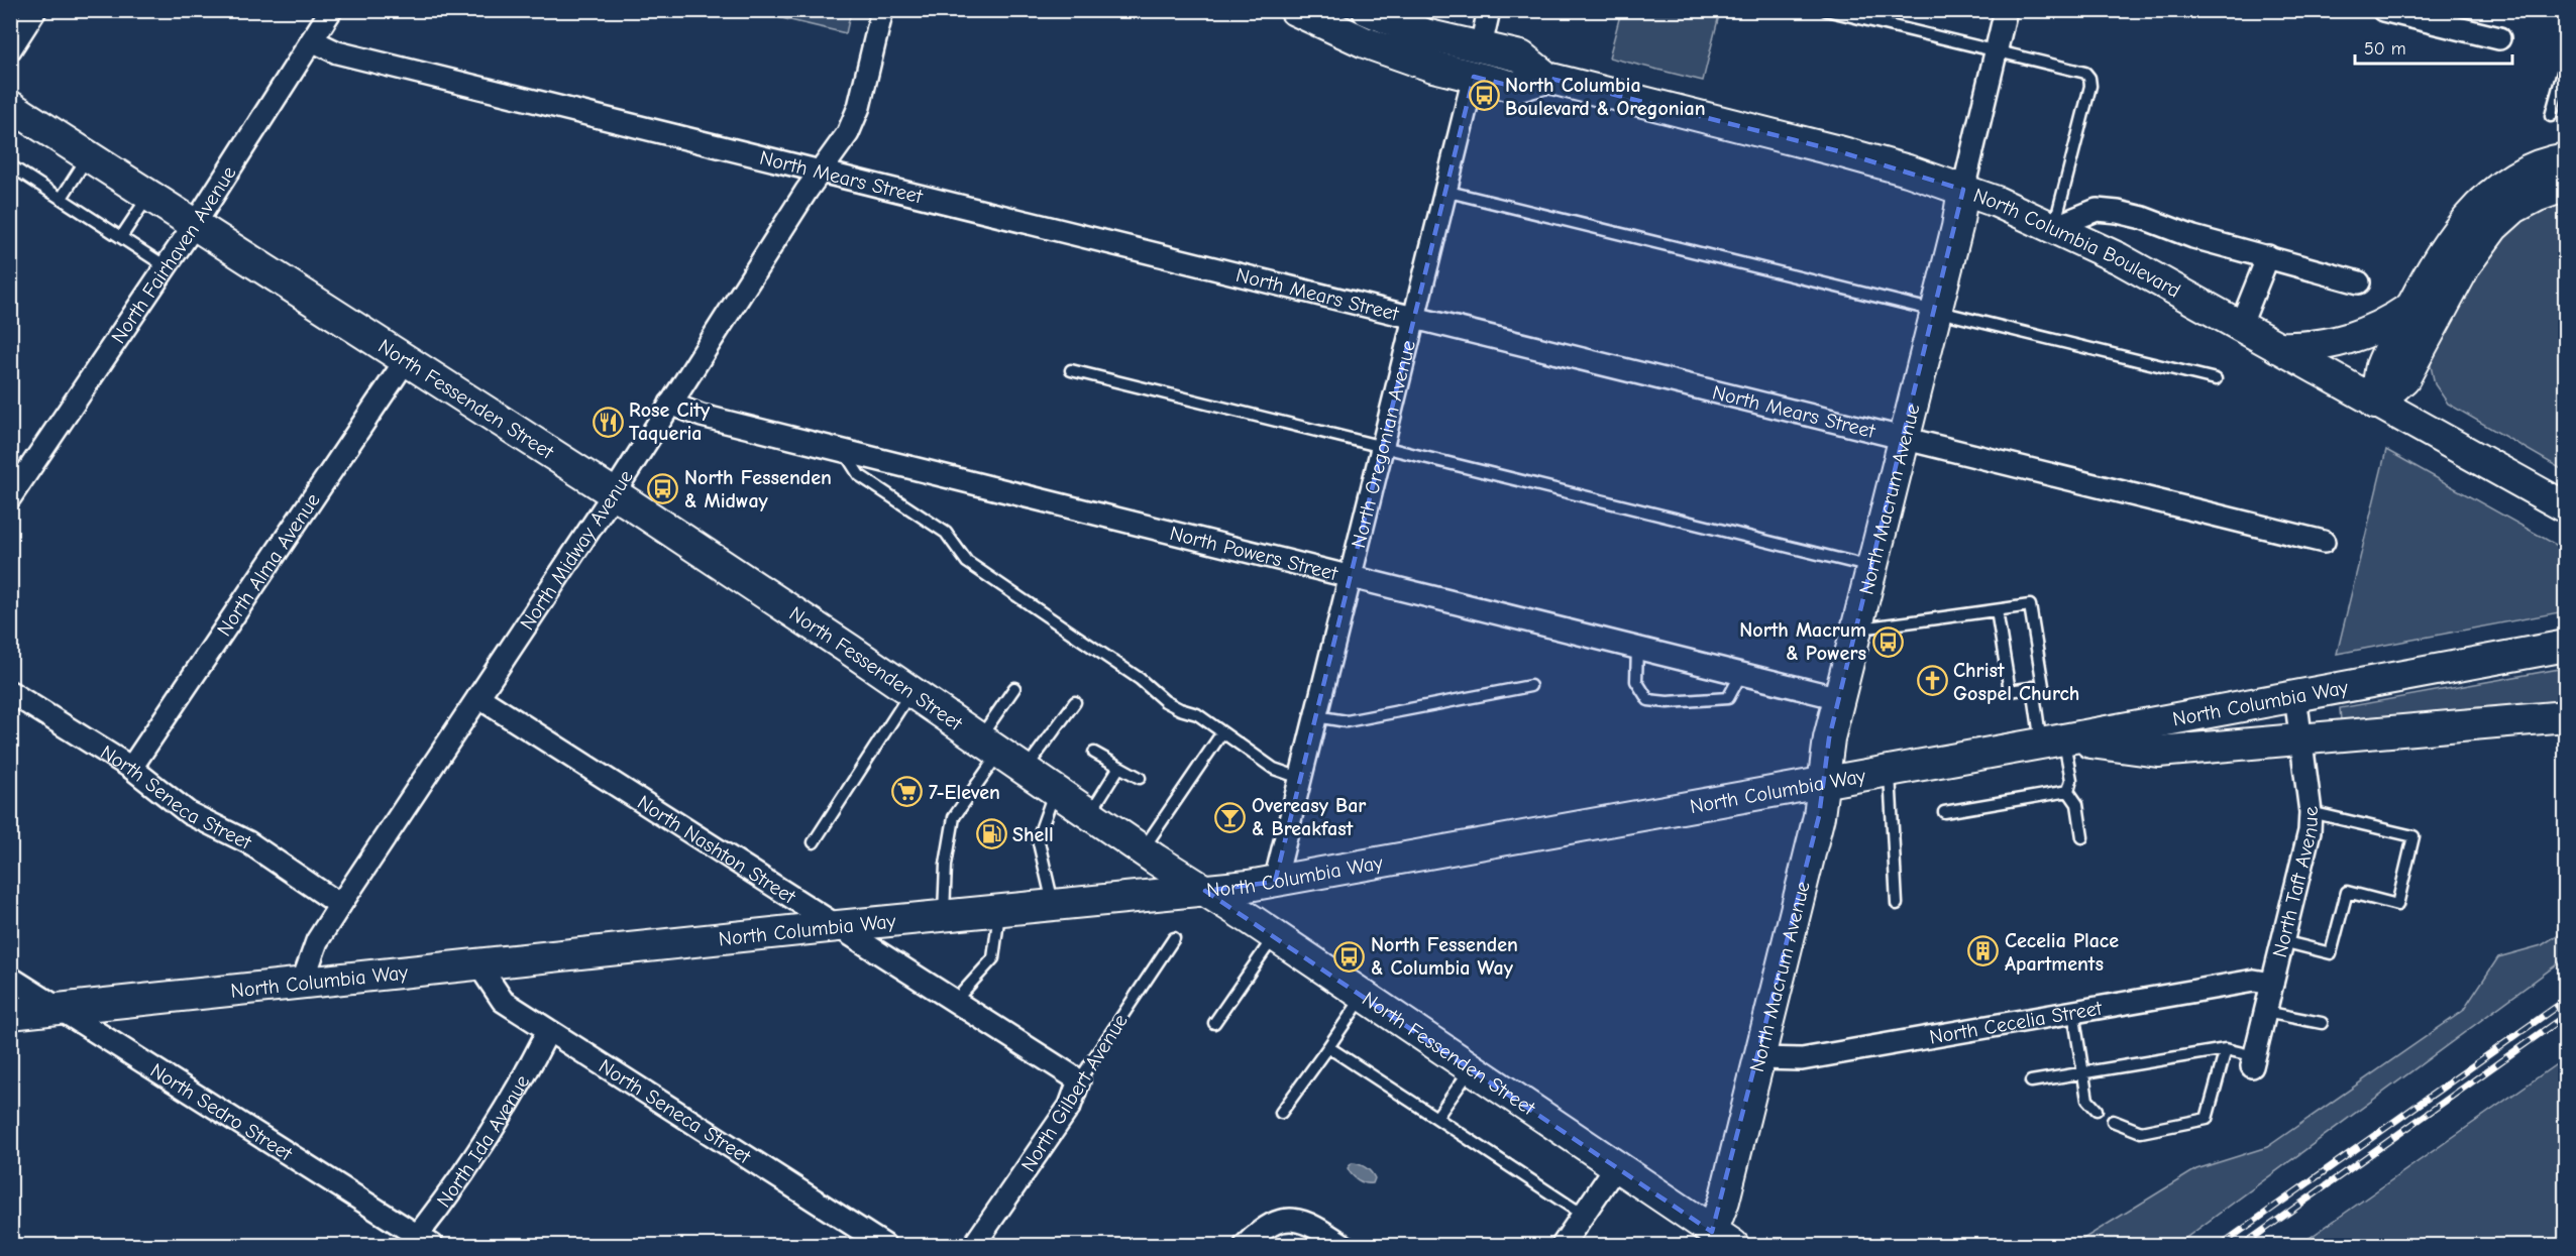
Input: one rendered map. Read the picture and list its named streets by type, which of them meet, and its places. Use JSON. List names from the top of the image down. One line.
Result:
{"streets":{"main road":["North Columbia Boulevard","North Fessenden Street","North Macrum Avenue","North Columbia Way"],"street":["North Mears Street","North Fairhaven Avenue","North Oregonian Avenue","North Midway Avenue","North Powers Street","North Alma Avenue","North Seneca Street","North Nashton Street","North Taft Avenue","North Cecelia Street","North Gilbert Avenue","North Sedro Street","North Ida Avenue"]},"crossings":[["North Mears Street","North Fairhaven Avenue"],["North Mears Street","North Oregonian Avenue"],["North Mears Street","North Macrum Avenue"],["North Mears Street","North Midway Avenue"],["North Columbia Boulevard","North Oregonian Avenue"],["North Columbia Boulevard","North Macrum Avenue"],["North Fairhaven Avenue","North Fessenden Street"],["North Fessenden Street","North Macrum Avenue"],["North Fessenden Street","North Midway Avenue"],["North Fessenden Street","North Alma Avenue"],["North Fessenden Street","North Columbia Way"],["North Oregonian Avenue","North Powers Street"],["North Oregonian Avenue","North Columbia Way"],["North Macrum Avenue","North Powers Street"],["North Macrum Avenue","North Columbia Way"],["North Macrum Avenue","North Cecelia Street"],["North Midway Avenue","North Powers Street"],["North Midway Avenue","North Columbia Way"],["North Midway Avenue","North Seneca Street"],["North Midway Avenue","North Nashton Street"],["North Alma Avenue","North Seneca Street"],["North Columbia Way","North Seneca Street"],["North Columbia Way","North Nashton Street"],["North Columbia Way","North Taft Avenue"],["North Columbia Way","North Sedro Street"],["North Seneca Street","North Ida Avenue"],["North Nashton Street","North Gilbert Avenue"],["North Taft Avenue","North Cecelia Street"],["North Sedro Street","North Ida Avenue"]],"places":{"bus stop":["North Columbia Boulevard & Oregonian","North Fessenden & Midway","North Macrum & Powers","North Fessenden & Columbia Way"],"restaurant":["Rose City Taqueria"],"church":["Christ Gospel Church"],"supermarket":["7-Eleven"],"bar":["Overeasy Bar & Breakfast"],"fuel station":["Shell"],"building":["Cecelia Place Apartments"]},"scale_bar":"50 m"}
